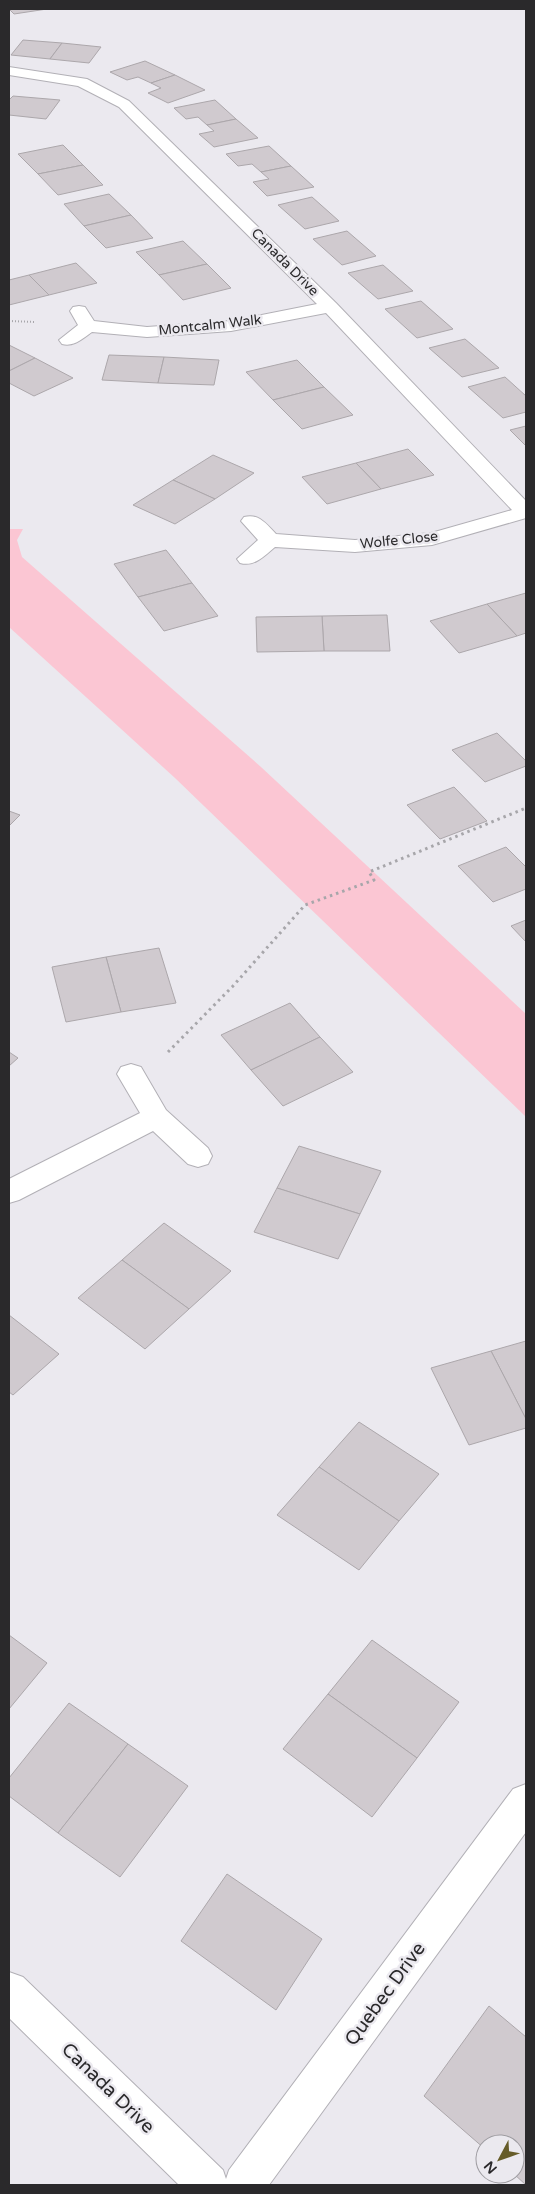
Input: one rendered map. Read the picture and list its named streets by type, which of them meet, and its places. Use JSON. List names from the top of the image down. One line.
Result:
{"streets":{"street":["Canada Drive","Montcalm Walk","Wolfe Close","Quebec Drive"]},"crossings":[["Canada Drive","Montcalm Walk"],["Canada Drive","Wolfe Close"]],"north":"bottom left"}
